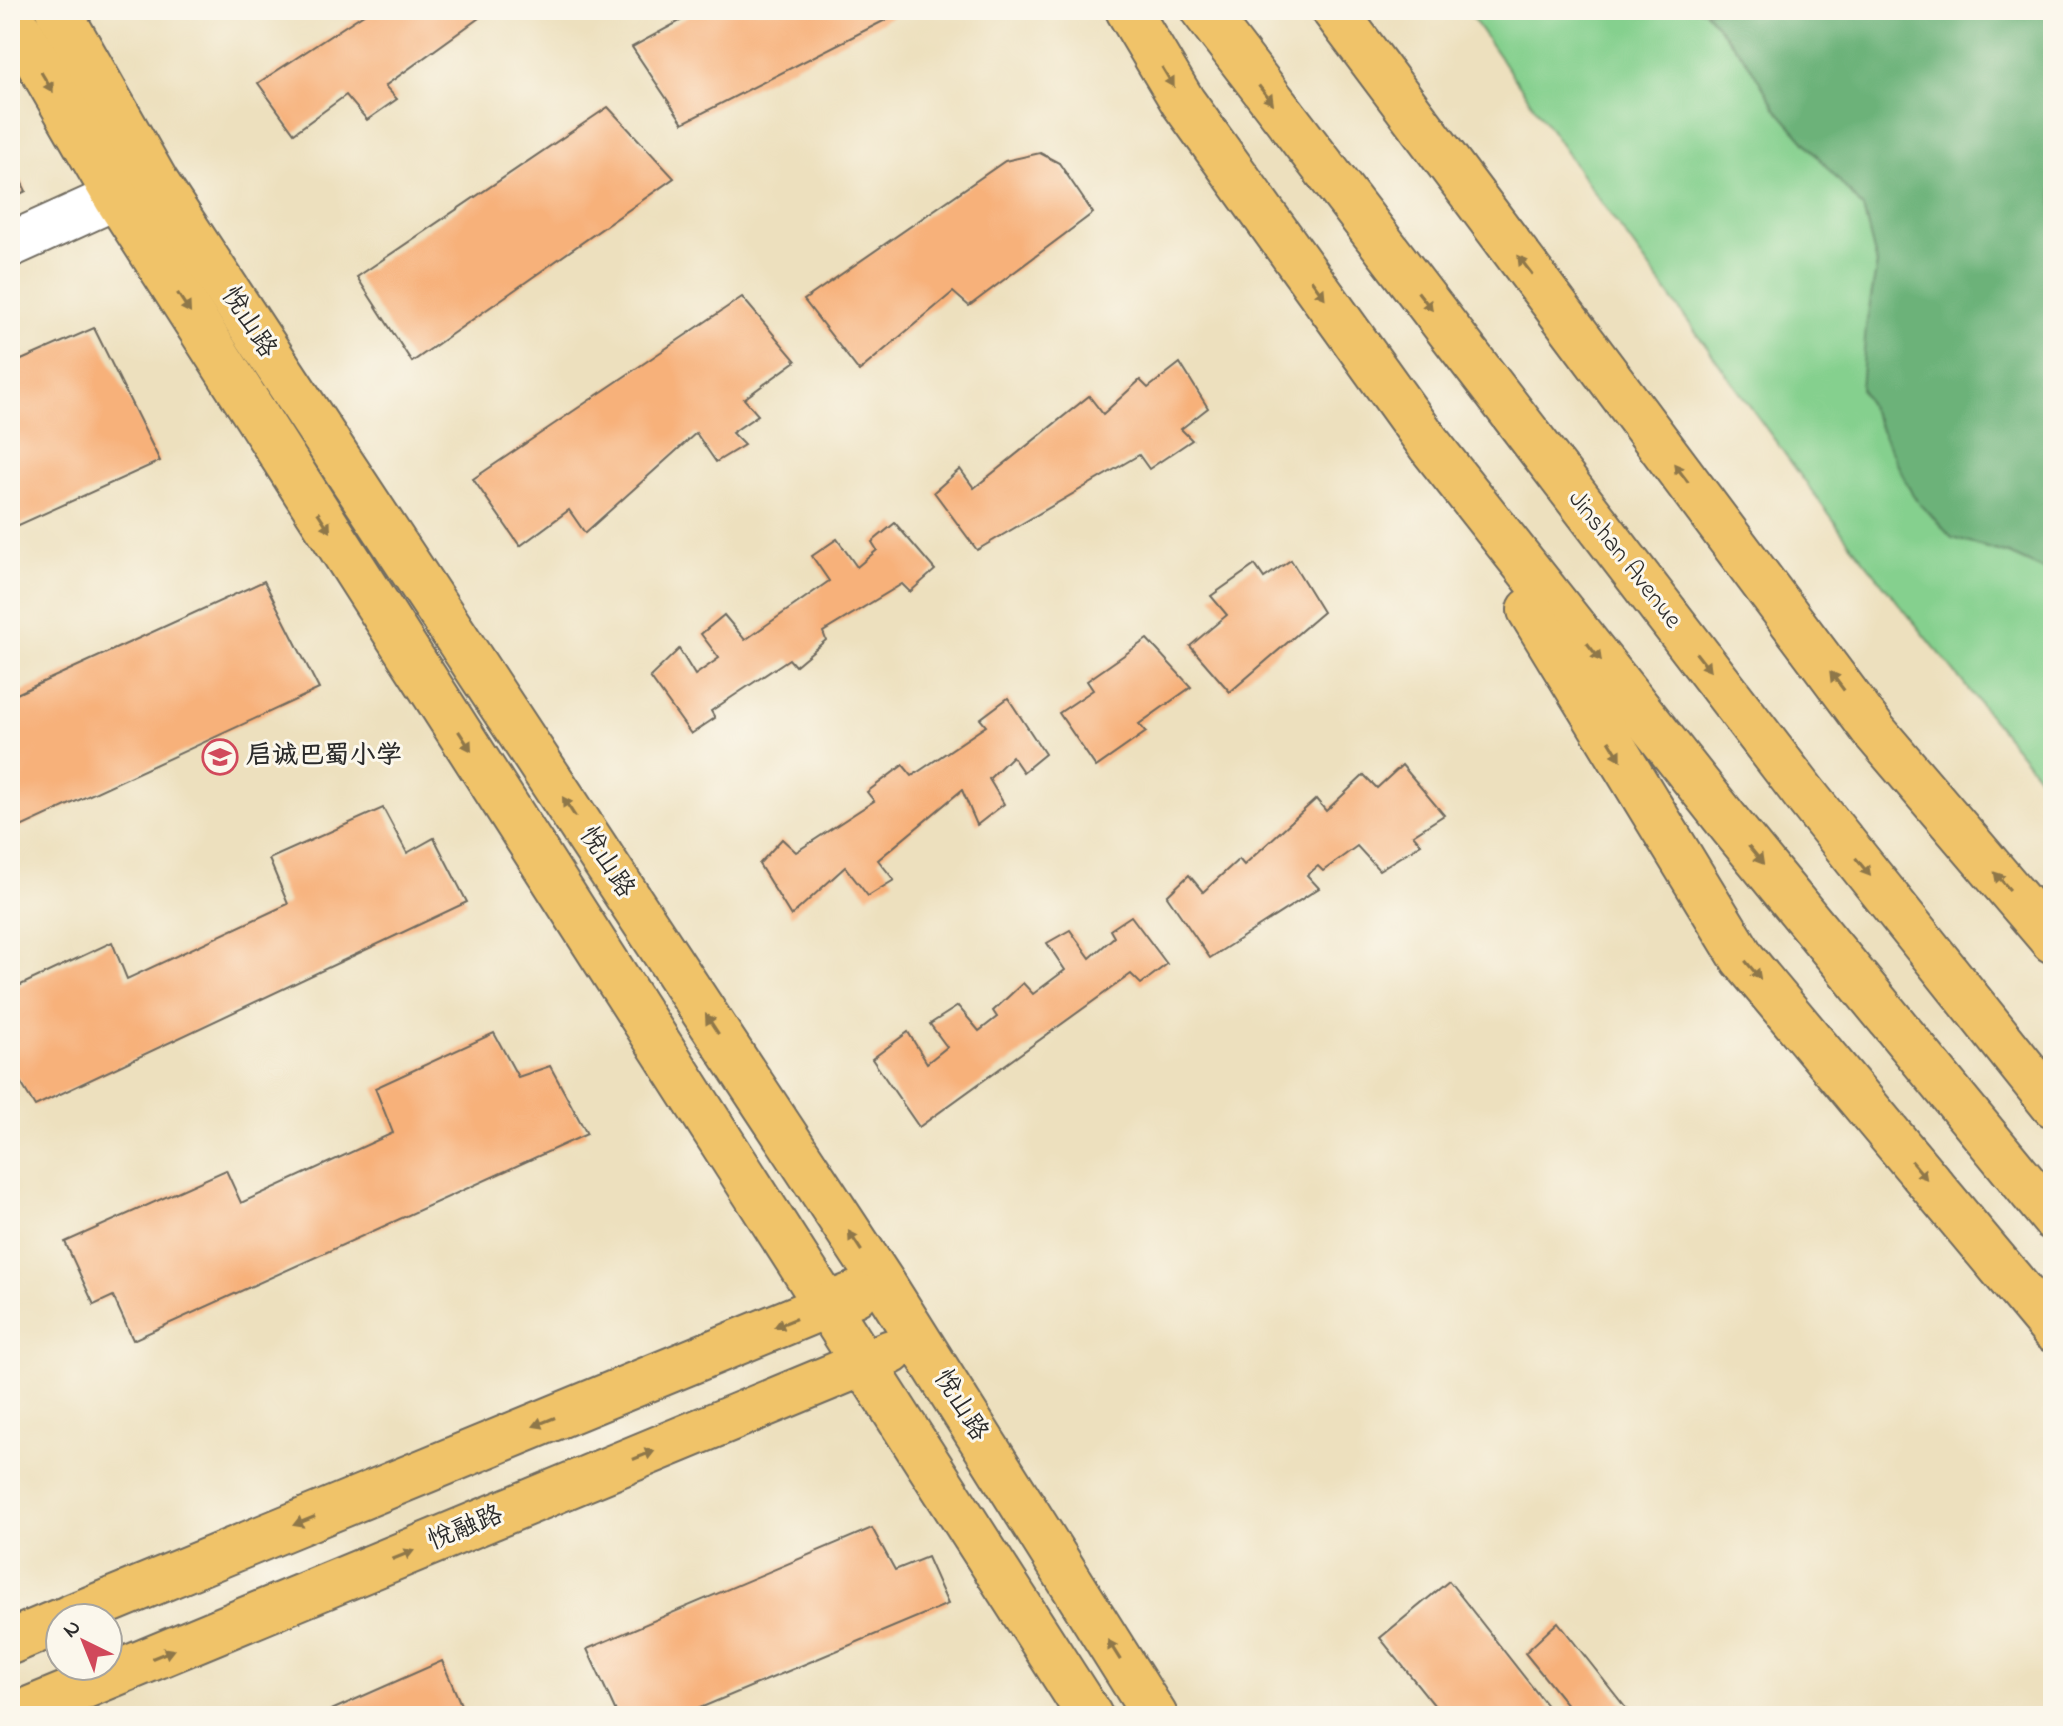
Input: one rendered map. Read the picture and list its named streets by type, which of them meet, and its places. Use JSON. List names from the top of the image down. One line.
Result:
{"streets":{"main road":["悦山路","Jinshan Avenue","悦融路"]},"crossings":[["悦山路","悦融路"]],"places":{"school or university":["启诚巴蜀小学"]},"north":"top left"}
